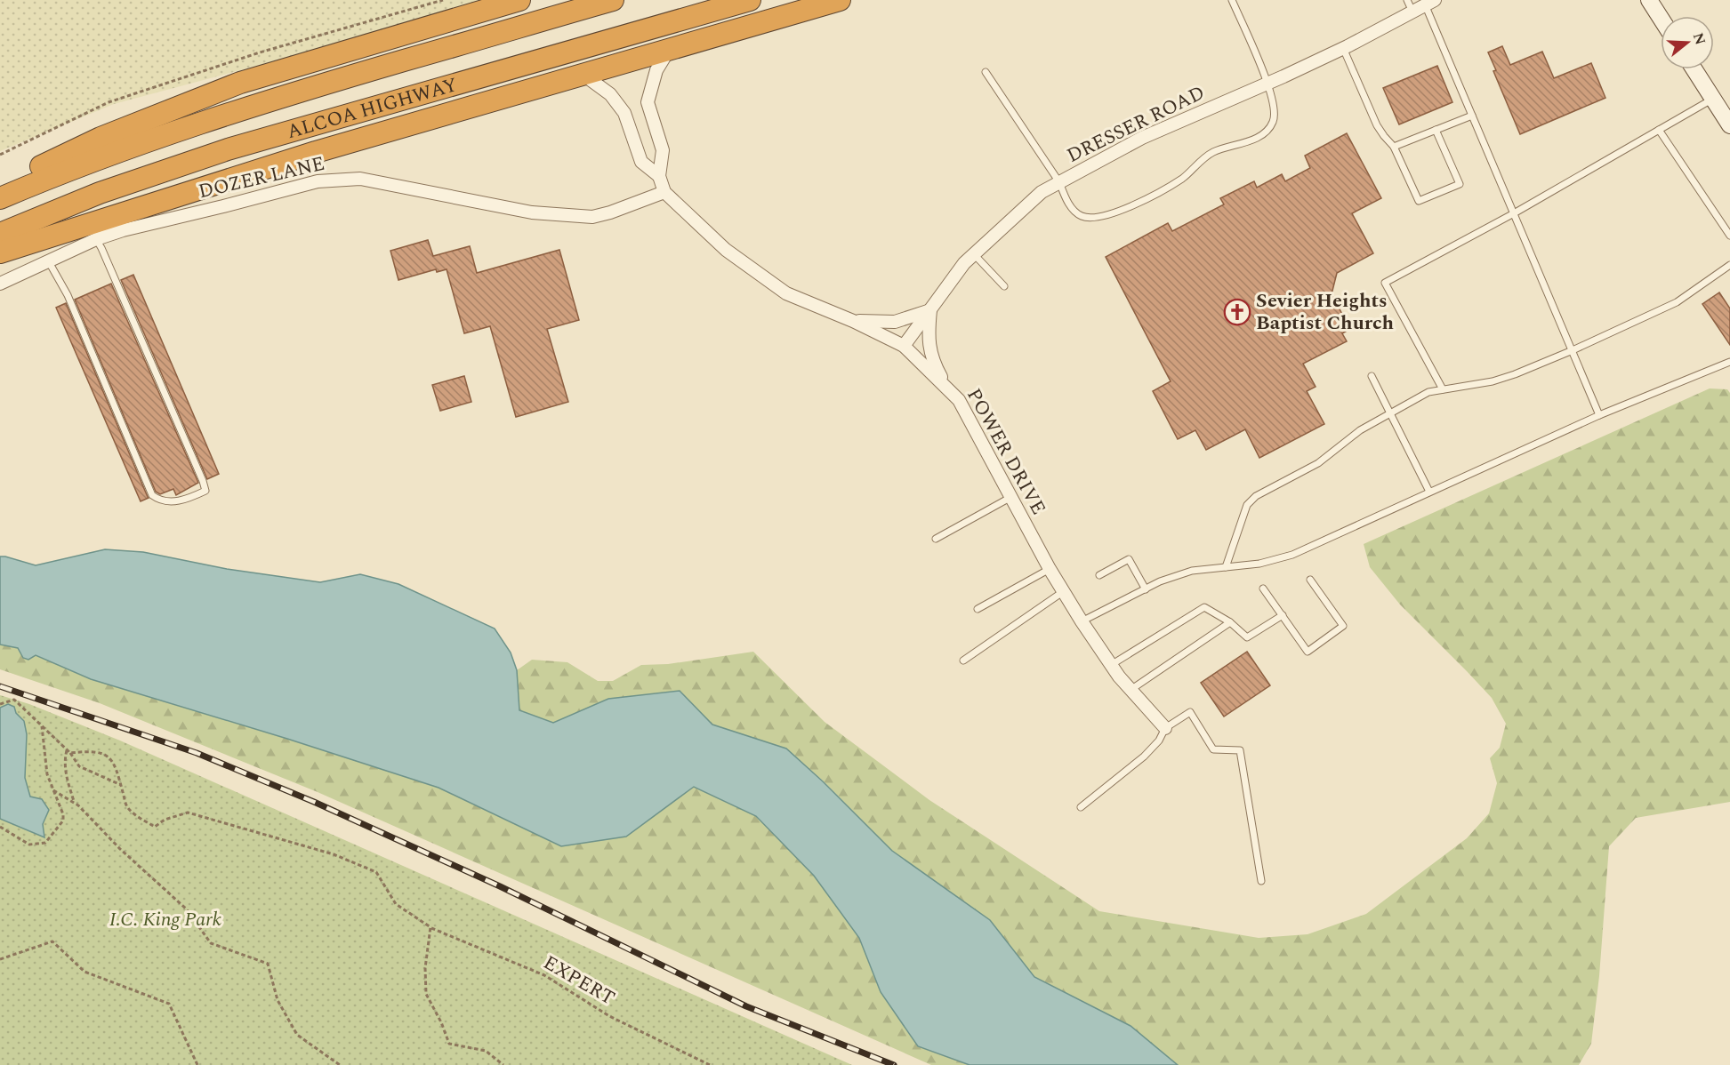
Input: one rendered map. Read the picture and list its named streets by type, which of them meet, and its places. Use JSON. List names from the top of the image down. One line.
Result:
{"streets":{"highway":["ALCOA HIGHWAY"],"street":["DRESSER ROAD","DOZER LANE","POWER DRIVE"],"path":["EXPERT"]},"crossings":[["DRESSER ROAD","POWER DRIVE"],["DOZER LANE","POWER DRIVE"]],"parks":["I.C. King Park"],"places":{"church":["Sevier Heights Baptist Church"]},"north":"right"}
